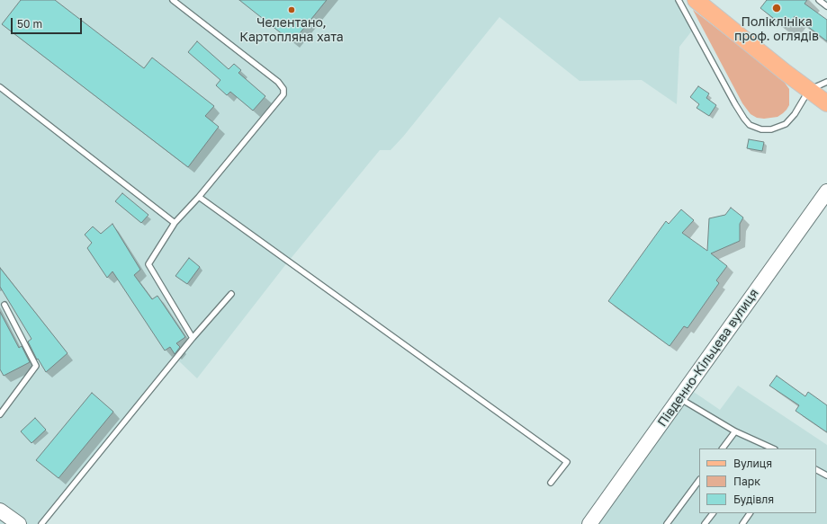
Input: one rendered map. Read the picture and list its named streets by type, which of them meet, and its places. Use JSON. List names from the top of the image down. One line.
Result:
{"streets":{"street":["Південно-Кільцева вулиця"]},"places":["Поліклініка проф. оглядів","Челентано, Картопляна хата"],"legend":["Вулиця","Парк","Будівля"],"scale_bar":"50 m"}
